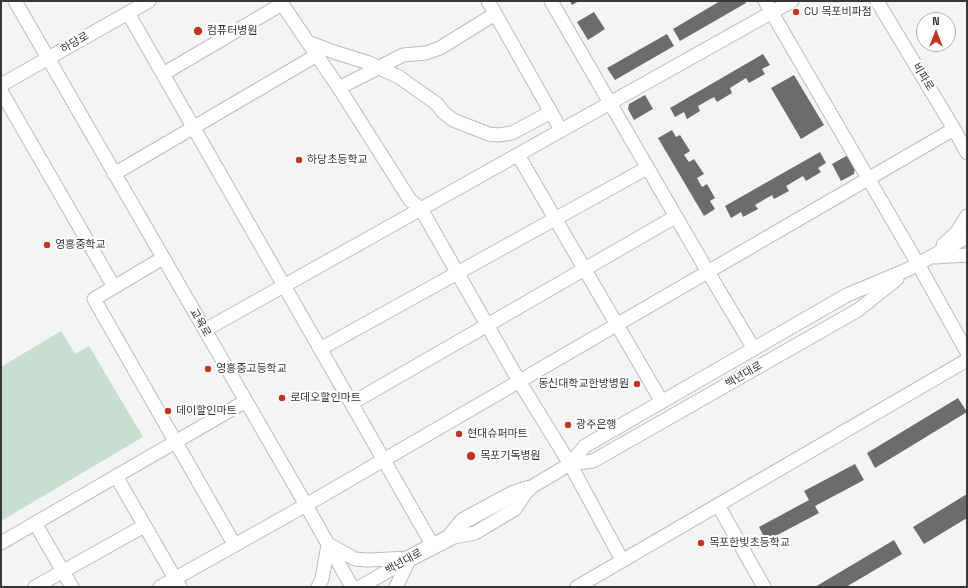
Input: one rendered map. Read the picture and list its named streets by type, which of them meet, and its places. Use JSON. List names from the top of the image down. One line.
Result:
{"streets":{"main road":["백년대로"],"street":["하당로","비파로","교육로"]},"crossings":[["하당로","교육로"]],"places":["CU 목포비파점","컴퓨터병원","하당초등학교","영흥중학교","영흥중고등학교","동신대학교한방병원","로데오할인마트","데이할인마트","광주은행","현대슈퍼마트","목포기독병원","목포한빛초등학교"],"north":"top"}
